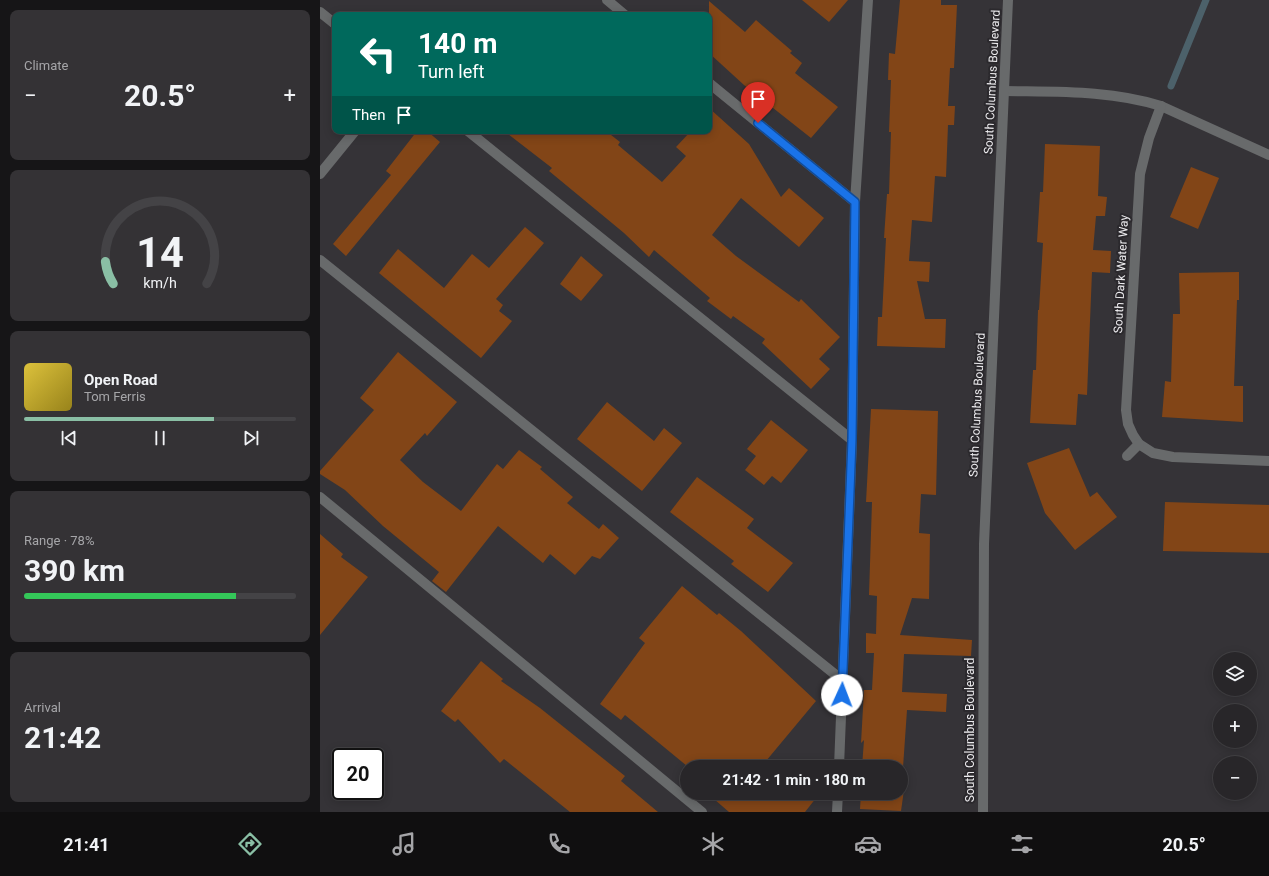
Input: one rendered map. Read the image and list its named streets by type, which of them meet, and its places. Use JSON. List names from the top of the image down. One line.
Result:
{"streets":{"street":["South Columbus Boulevard","South Dark Water Way"]},"page":{"tile":["Climate",["Range · 78%","390 km"],["Arrival","21:42"]],"turn":["140 m","Turn left"],"heat":["−","20.5°","+"],"then":"Then","song":["Open Road","Tom Ferris"],"map_buttons":["+","−"],"limit":"20","trip":"21:42 · 1 min · 180 m","tabs":["21:41","20.5°"],"gauge":["14","km/h"]}}
